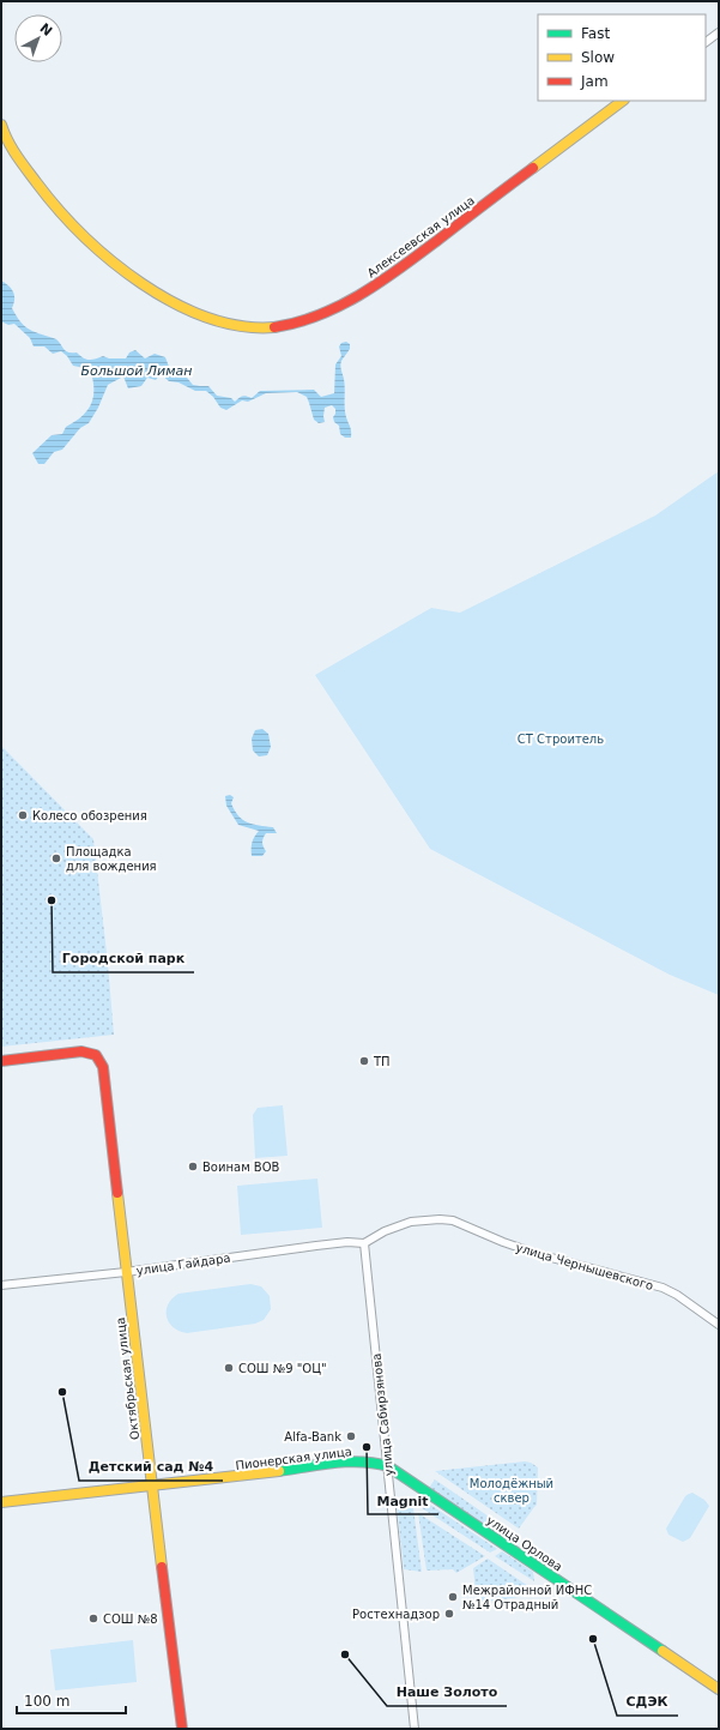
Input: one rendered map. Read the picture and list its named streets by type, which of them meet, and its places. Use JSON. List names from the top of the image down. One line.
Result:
{"streets":{"street":["Алексеевская улица","улица Гайдара","улица Чернышевского","Октябрьская улица","улица Сабирзянова","Пионерская улица","улица Орлова"]},"crossings":[["улица Гайдара","улица Чернышевского"],["улица Гайдара","Октябрьская улица"],["улица Гайдара","улица Сабирзянова"],["улица Чернышевского","улица Сабирзянова"],["Октябрьская улица","Пионерская улица"],["улица Сабирзянова","Пионерская улица"],["улица Сабирзянова","улица Орлова"],["Пионерская улица","улица Орлова"]],"water":["Большой Лиман"],"parks":["СТ Строитель","Молодёжный сквер"],"places":["Колесо обозрения","Площадка для вождения","Городской парк","ТП","Воинам ВОВ","СОШ №9 \"ОЦ\"","Детский сад №4","Alfa-Bank","Magnit","Межрайонной ИФНС №14 Отрадный","Ростехнадзор","СОШ №8","СДЭК","Наше Золото"],"legend":["Fast","Slow","Jam"],"scale_bar":"100 m","north":"top right"}
